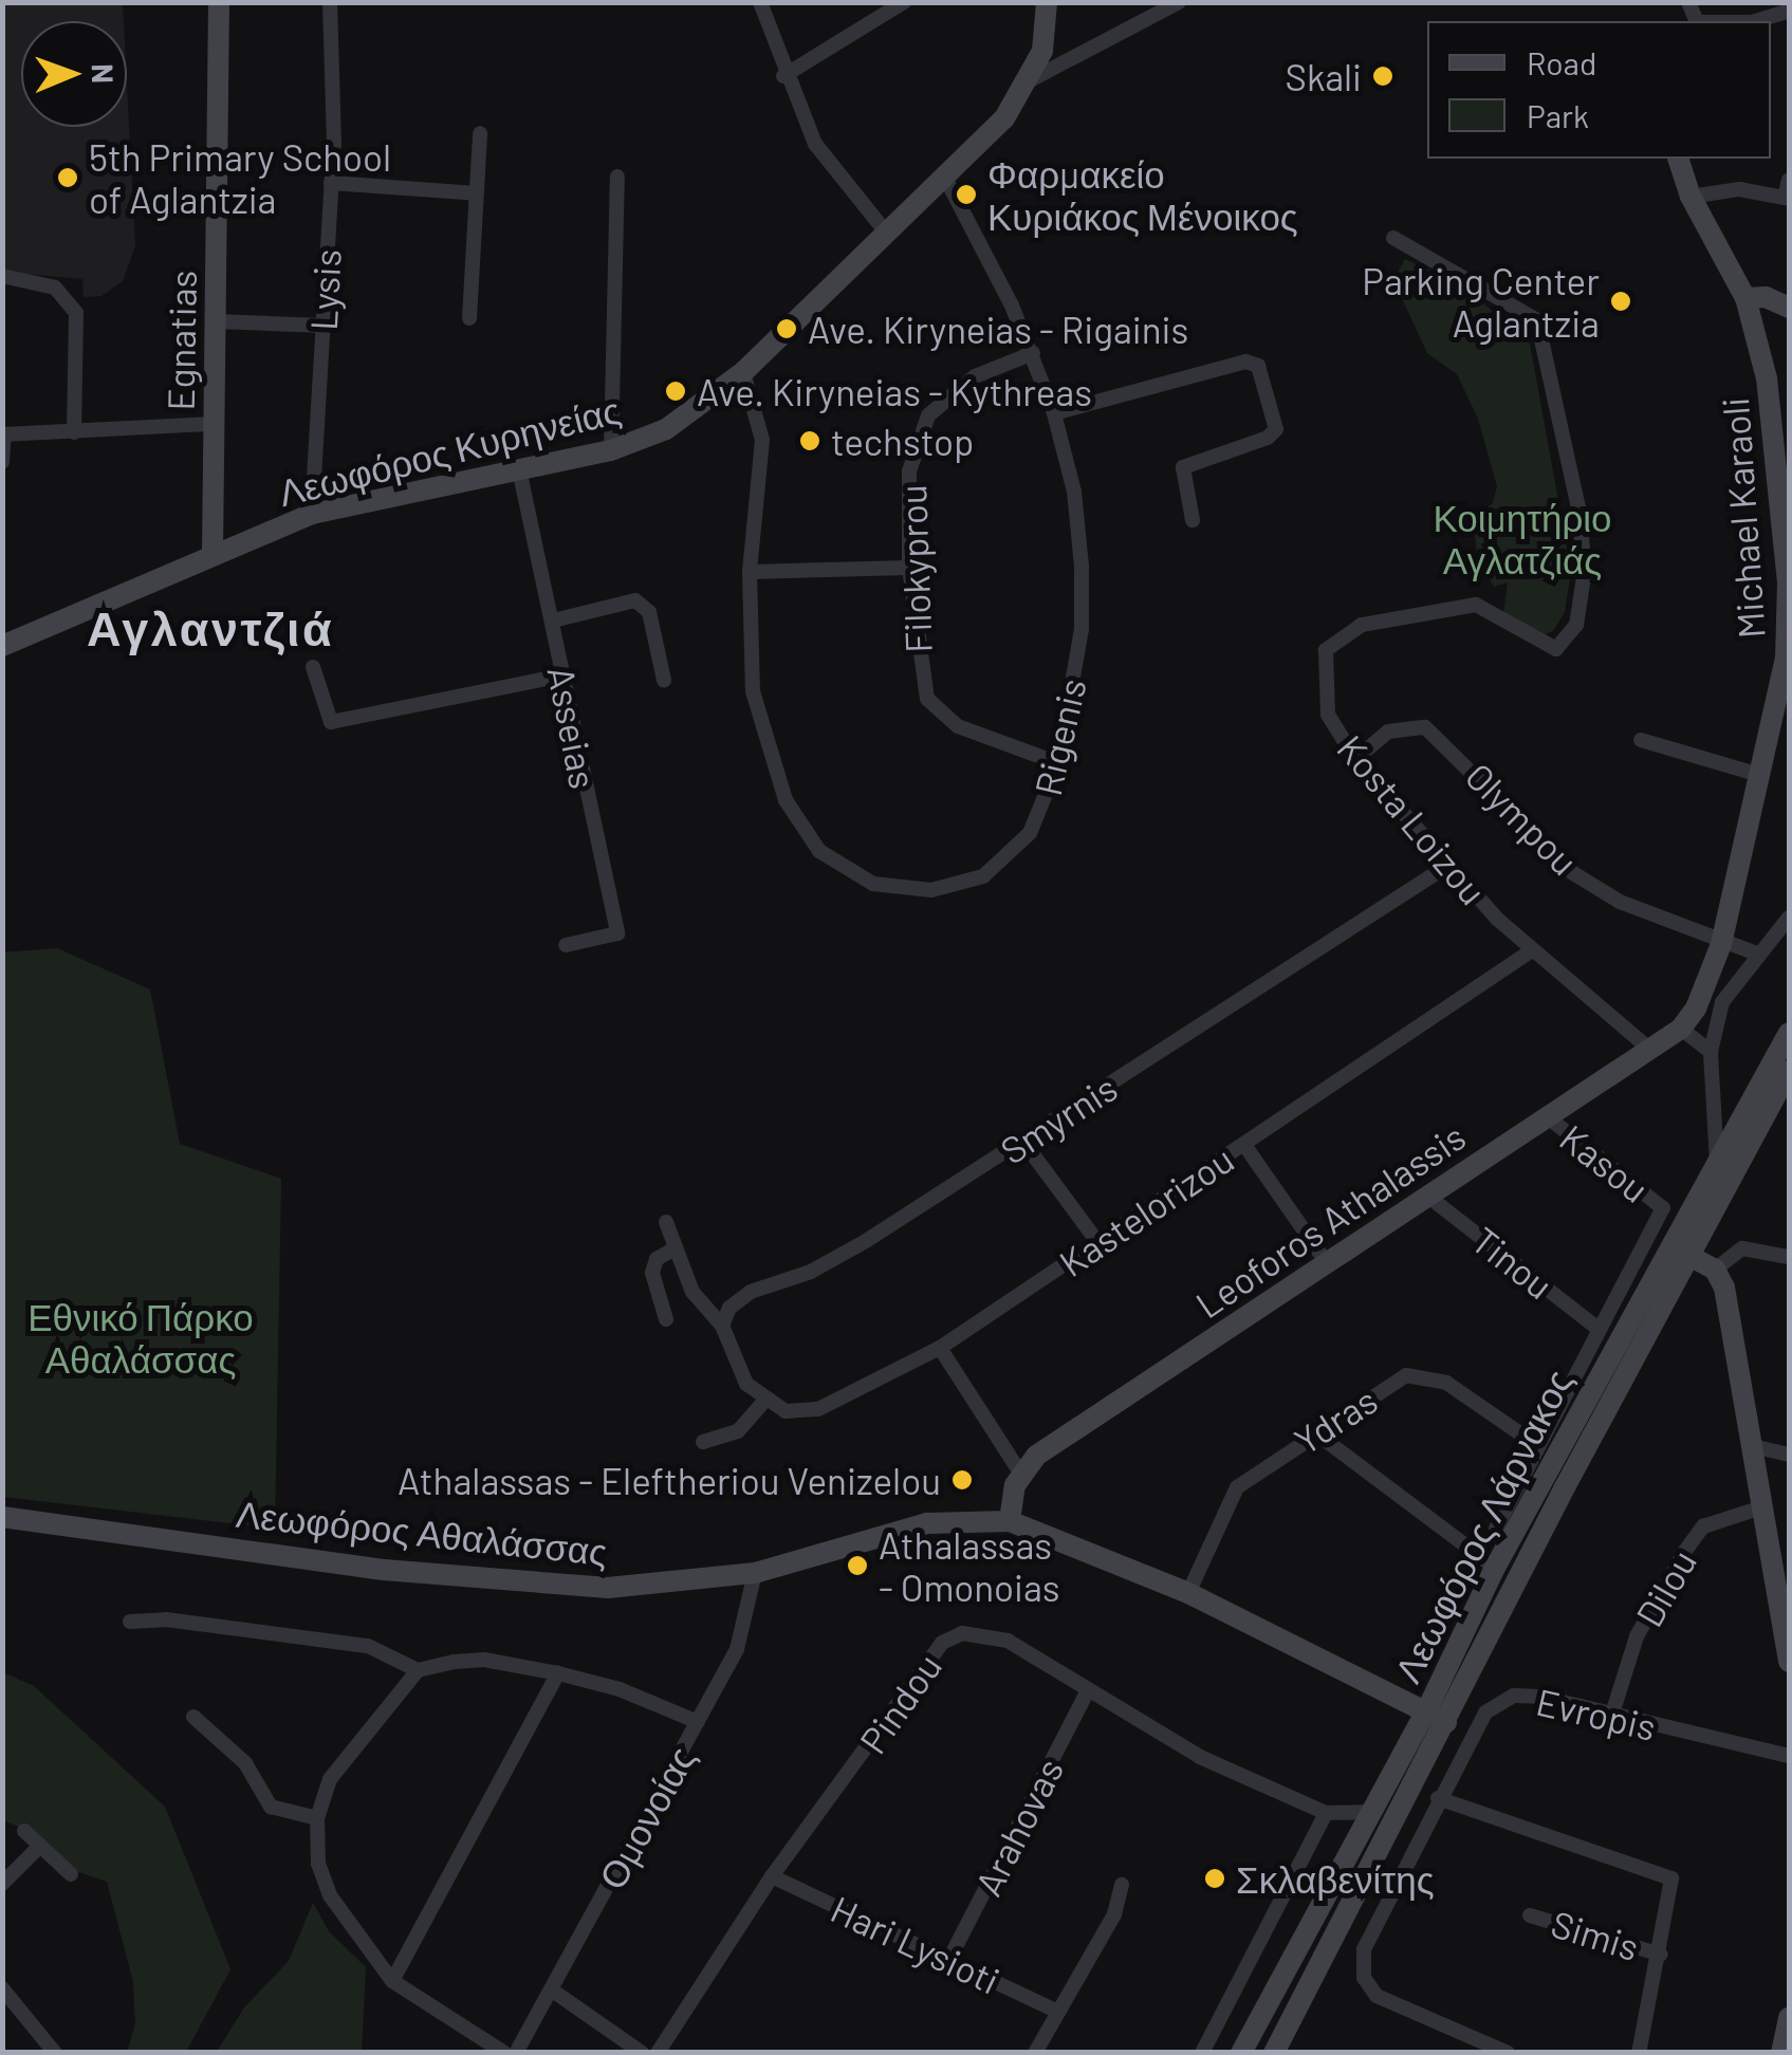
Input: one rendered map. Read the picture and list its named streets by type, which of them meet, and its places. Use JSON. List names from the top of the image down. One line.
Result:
{"streets":{"main road":["Egnatias","Λεωφόρος Κυρηνείας","Michael Karaoli","Leoforos Athalassis","Λεωφόρος Λάρνακος","Λεωφόρος Αθαλάσσας"],"street":["Lysis","Filokyprou","Asseias","Rigenis","Olympou","Kosta Loizou","Smyrnis","Kasou","Kastelorizou","Tinou","Ydras","Dilou","Pindou","Evropis","Ομονοίας","Arahovas","Simis","Hari Lysioti"]},"crossings":[["Lysis","Λεωφόρος Κυρηνείας"],["Egnatias","Λεωφόρος Κυρηνείας"],["Λεωφόρος Κυρηνείας","Asseias"],["Λεωφόρος Κυρηνείας","Rigenis"],["Michael Karaoli","Olympou"],["Michael Karaoli","Leoforos Athalassis"],["Filokyprou","Rigenis"],["Olympou","Kosta Loizou"],["Kosta Loizou","Smyrnis"],["Kosta Loizou","Kastelorizou"],["Kosta Loizou","Leoforos Athalassis"],["Kasou","Leoforos Athalassis"],["Kasou","Tinou"],["Leoforos Athalassis","Tinou"],["Ydras","Λεωφόρος Αθαλάσσας"],["Λεωφόρος Λάρνακος","Λεωφόρος Αθαλάσσας"],["Λεωφόρος Λάρνακος","Pindou"],["Λεωφόρος Αθαλάσσας","Ομονοίας"],["Dilou","Evropis"],["Pindou","Arahovas"],["Pindou","Hari Lysioti"],["Arahovas","Hari Lysioti"]],"districts":["Αγλαντζιά"],"parks":["Κοιμητήριο Αγλατζιάς","Εθνικό Πάρκο Αθαλάσσας"],"places":["Skali","5th Primary School of Aglantzia","Φαρμακείο Κυριάκος Μένοικος","Parking Center Aglantzia","Ave. Kiryneias - Rigainis","Ave. Kiryneias - Kythreas","techstop","Athalassas - Eleftheriou Venizelou","Athalassas - Omonoias","Σκλαβενίτης"],"legend":["Road","Park"],"north":"right"}
